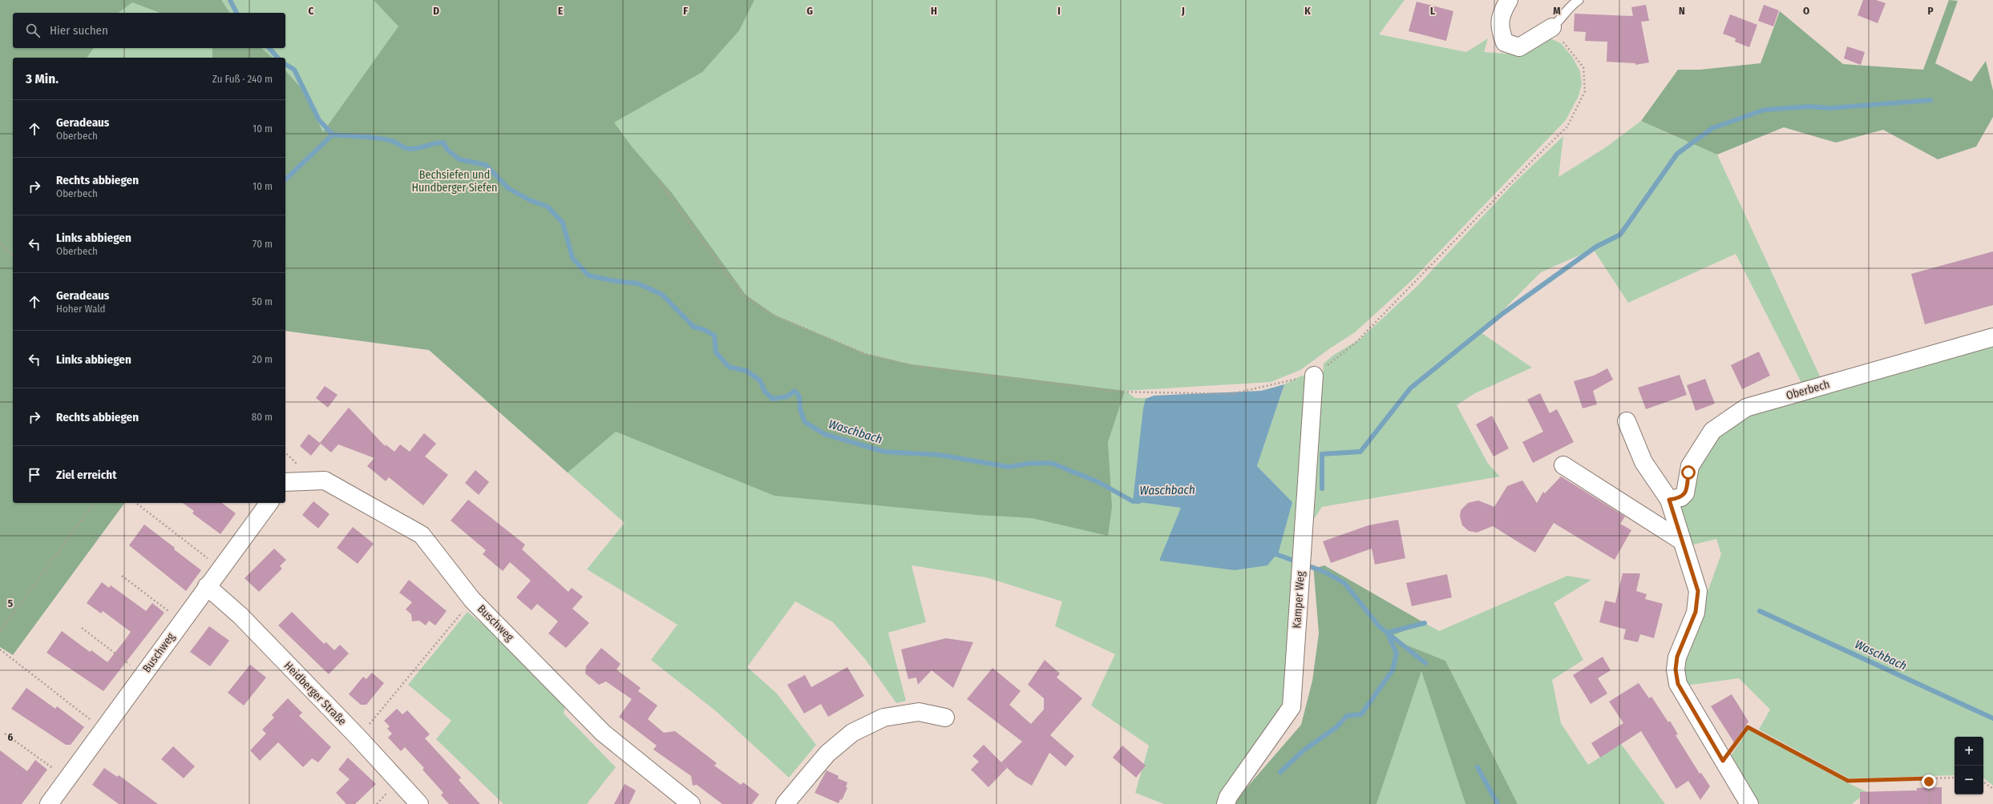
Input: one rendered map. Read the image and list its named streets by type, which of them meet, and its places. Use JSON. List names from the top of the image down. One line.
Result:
{"streets":{"street":["Oberbech","Kamper Weg","Buschweg","Heidberger Straße"]},"crossings":[["Buschweg","Heidberger Straße"]],"water":["Waschbach"],"parks":["Bechsiefen und Hundberger Siefen"],"page":{"search":"Hier suchen","heading":["3 Min.","Zu Fuß · 240 m"],"list":[["Geradeaus","Oberbech","10 m"],["Rechts abbiegen","Oberbech","10 m"],["Links abbiegen","Oberbech","70 m"],["Geradeaus","Hoher Wald","50 m"],["Links abbiegen","20 m"],["Rechts abbiegen","80 m"],"Ziel erreicht"],"map_buttons":["+","−"]},"grid":{"columns":["C","D","E","F","G","H","I","J","K","L","M","N","O","P"],"rows":["5","6"]}}
